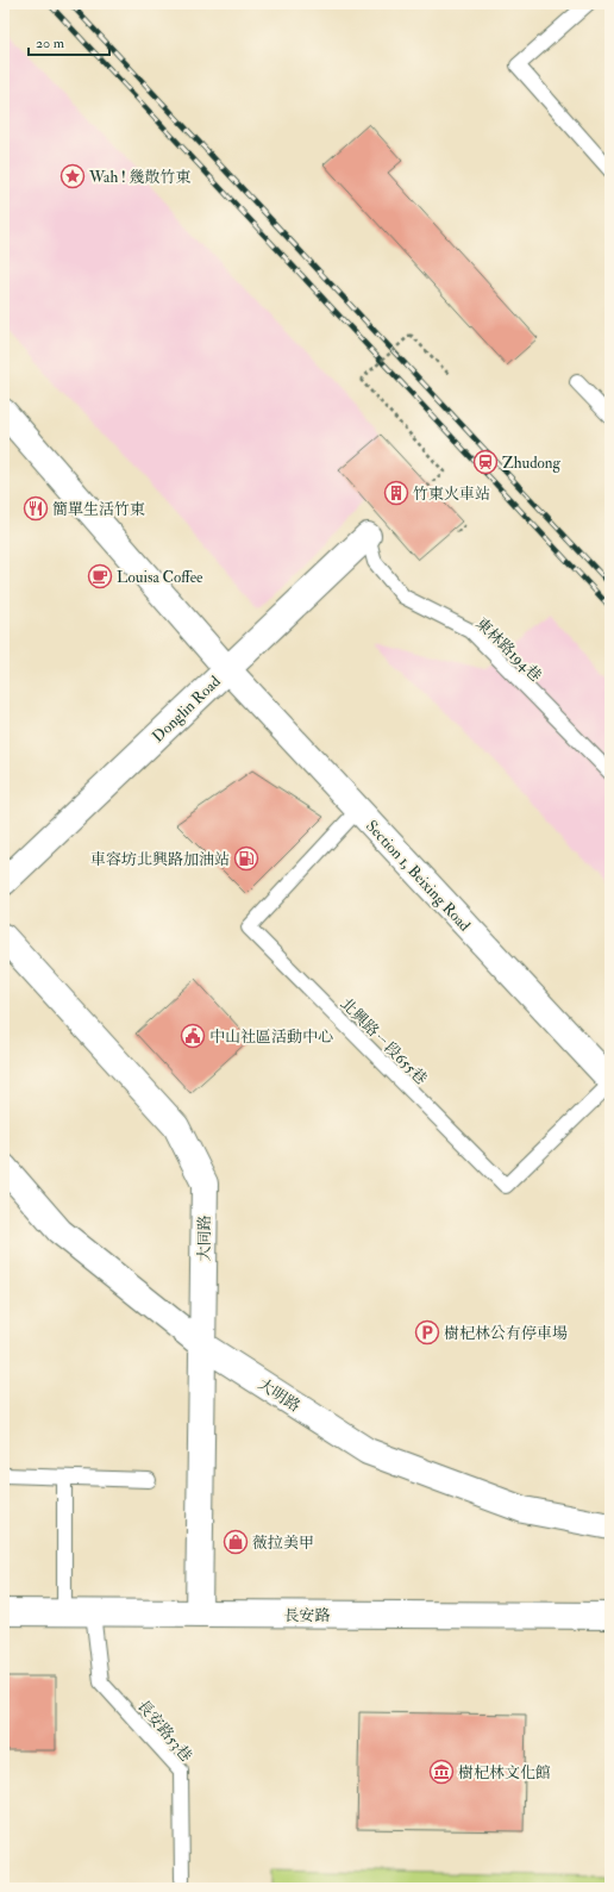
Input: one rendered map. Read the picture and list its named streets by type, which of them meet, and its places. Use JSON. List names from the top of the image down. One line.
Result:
{"streets":{"street":["Donglin Road","Section 1, Beixing Road","大同路","大明路","長安路"],"lane":["東林路194巷","北興路ㄧ段655巷","長安路53巷"]},"crossings":[["東林路194巷","Donglin Road"],["Donglin Road","Section 1, Beixing Road"],["Section 1, Beixing Road","北興路ㄧ段655巷"],["大同路","大明路"],["大同路","長安路"],["長安路","長安路53巷"]],"places":{"place":["Wah ! 幾散竹東"],"station":["Zhudong"],"building":["竹東火車站"],"restaurant":["簡單生活竹東"],"cafe":["Louisa Coffee"],"fuel station":["車容坊北興路加油站"],"public building":["中山社區活動中心"],"parking":["樹杞林公有停車場"],"shop":["薇拉美甲"],"museum":["樹杞林文化館"]},"scale_bar":"20 m"}
